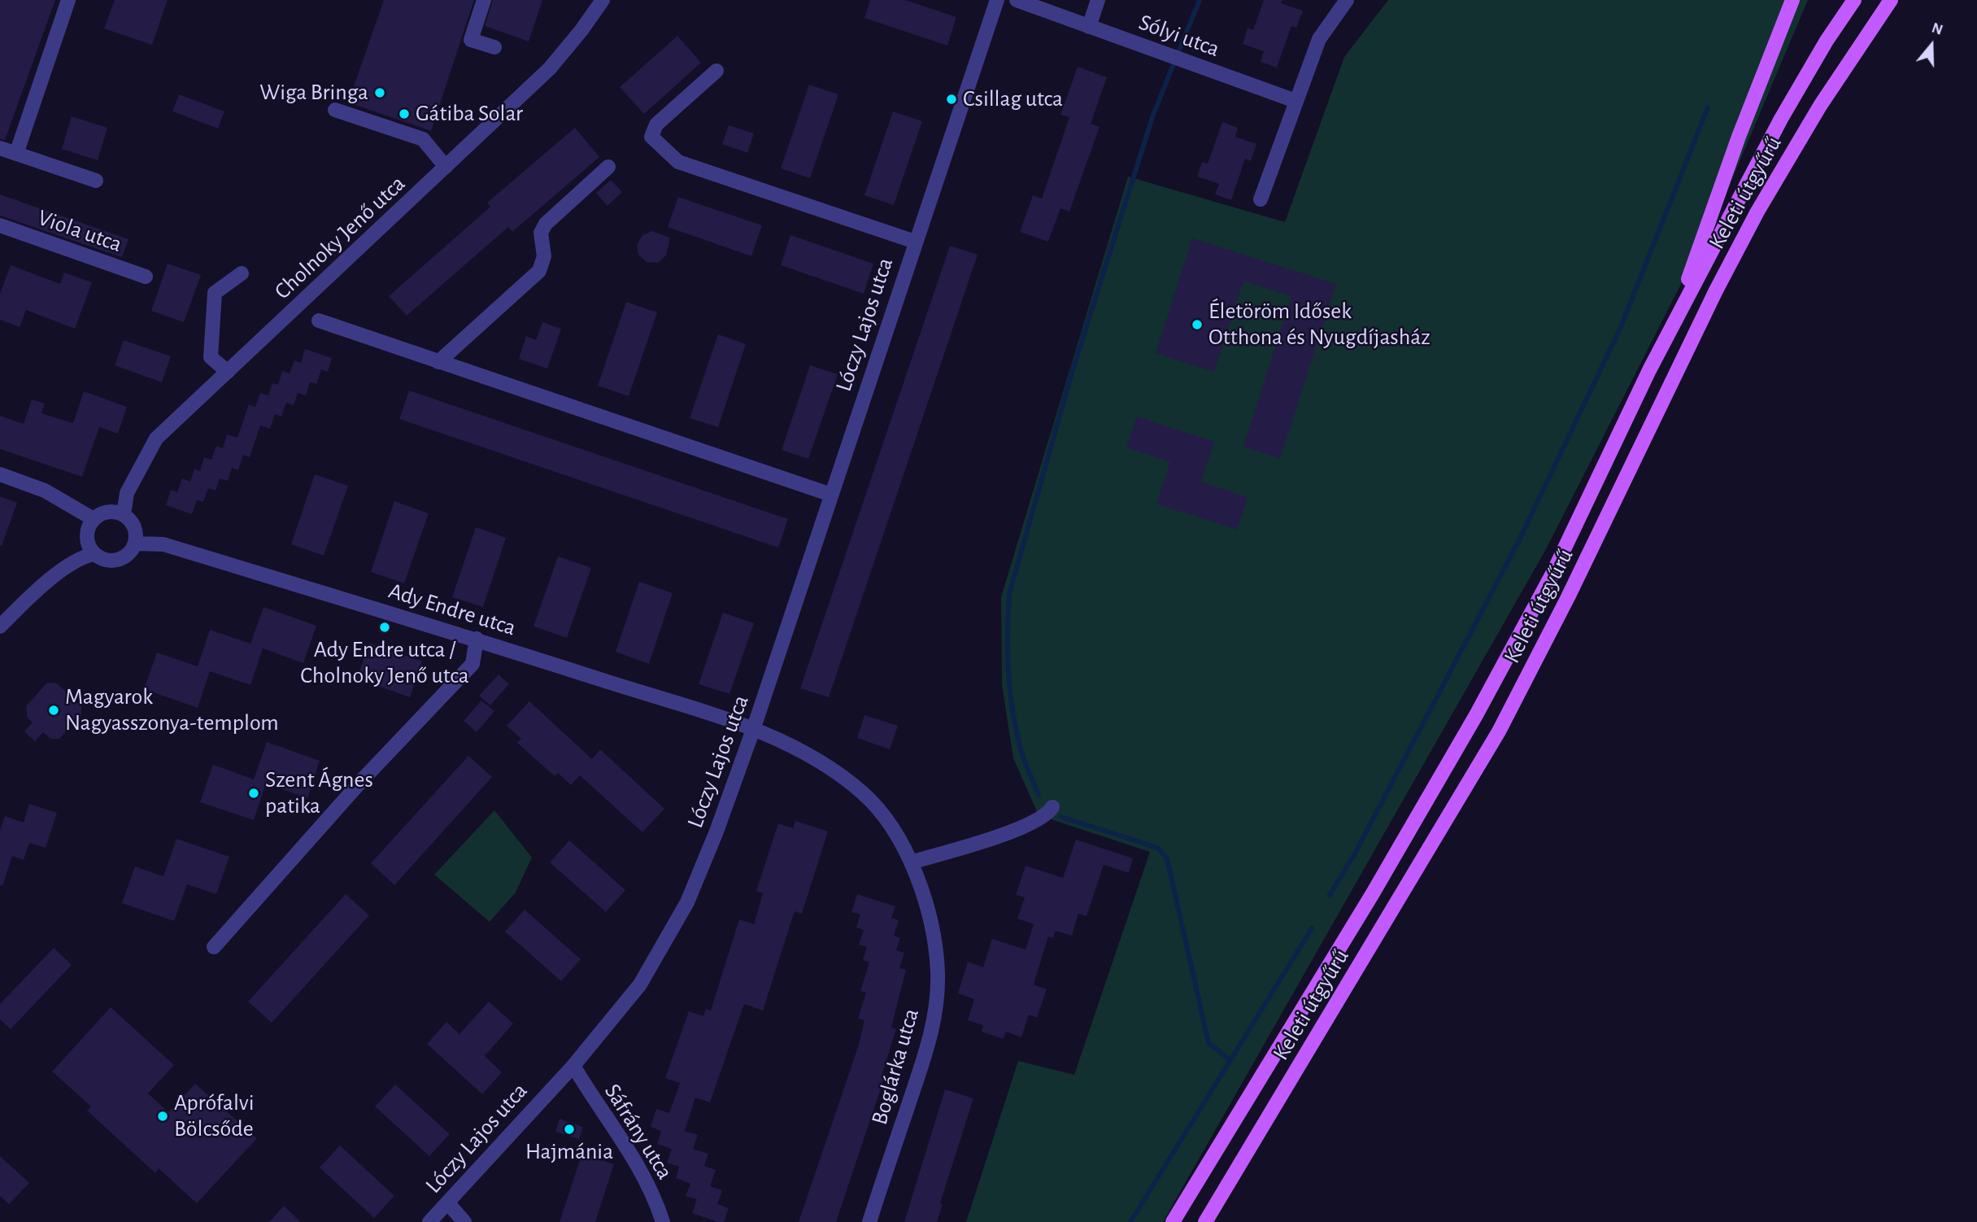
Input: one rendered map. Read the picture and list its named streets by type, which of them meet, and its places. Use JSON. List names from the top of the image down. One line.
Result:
{"streets":{"main road":["Keleti útgyűrű"],"street":["Sólyi utca","Viola utca","Cholnoky Jenő utca","Lóczy Lajos utca","Ady Endre utca","Boglárka utca","Sáfrány utca"]},"crossings":[["Cholnoky Jenő utca","Lóczy Lajos utca"],["Cholnoky Jenő utca","Ady Endre utca"],["Lóczy Lajos utca","Ady Endre utca"],["Lóczy Lajos utca","Boglárka utca"],["Lóczy Lajos utca","Sáfrány utca"],["Ady Endre utca","Boglárka utca"]],"places":["Wiga Bringa","Csillag utca","Gátiba Solar","Életöröm Idősek Otthona és Nyugdíjasház","Ady Endre utca / Cholnoky Jenő utca","Magyarok Nagyasszonya-templom","Szent Ágnes patika","Aprófalvi Bölcsőde","Hajmánia"],"north":"top"}
